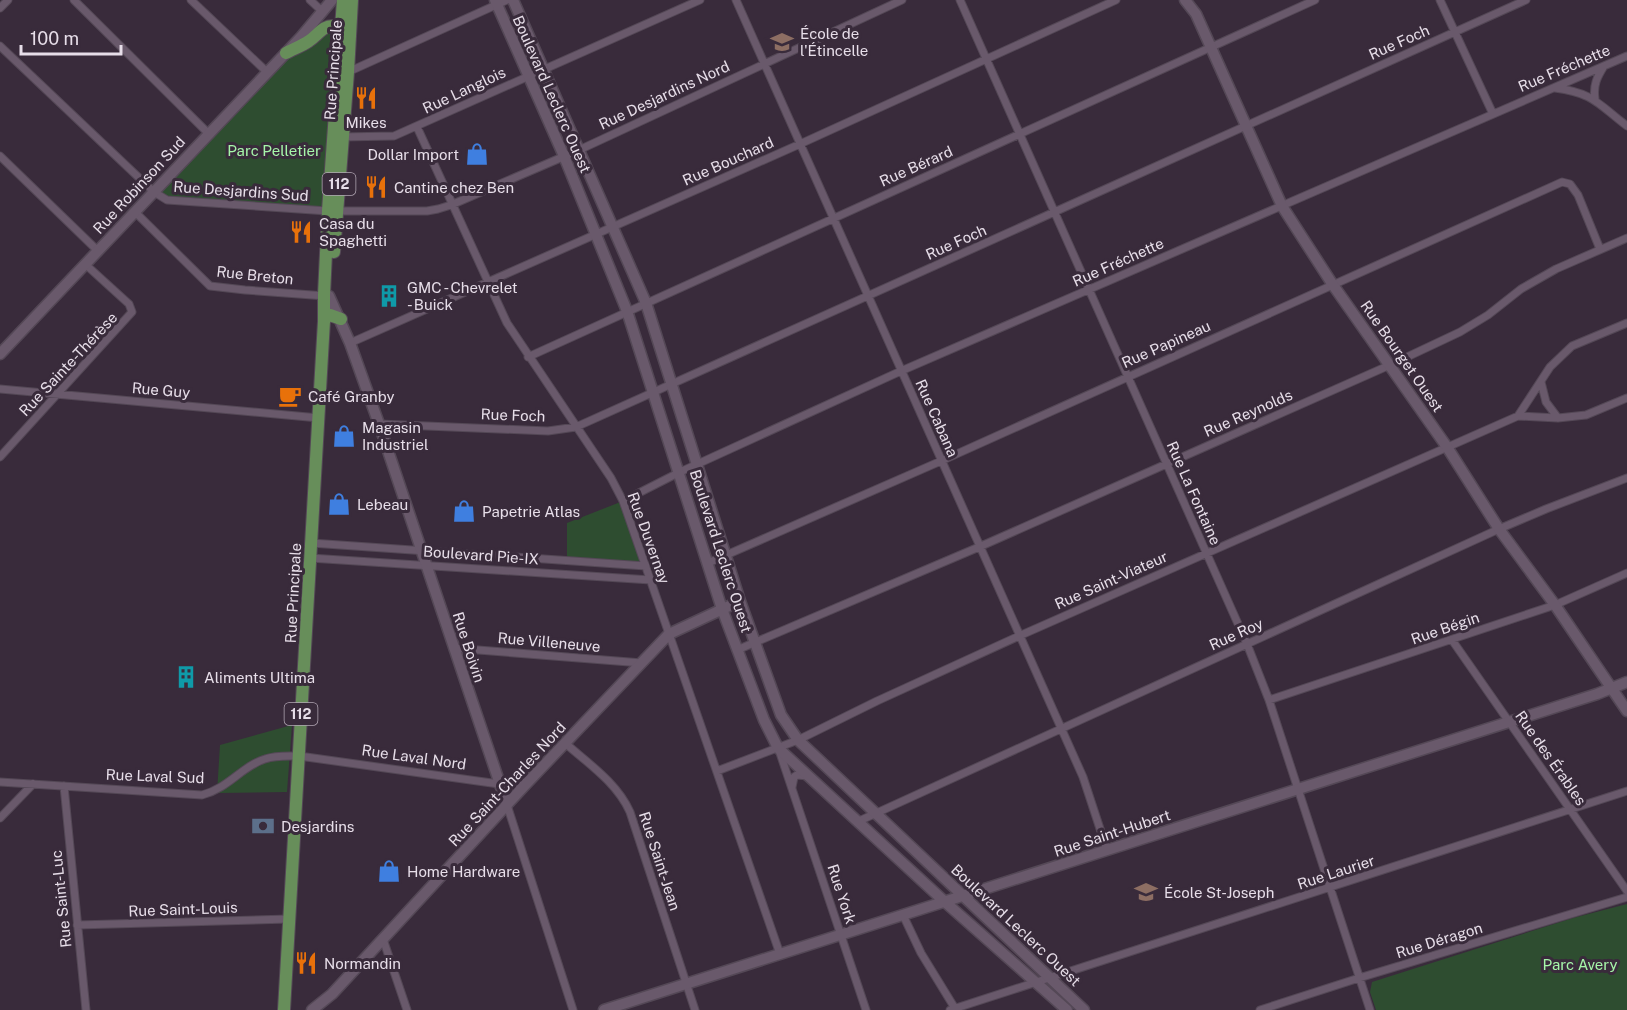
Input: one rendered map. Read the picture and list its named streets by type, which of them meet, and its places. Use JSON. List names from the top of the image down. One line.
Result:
{"streets":{"main road":["Rue Principale","112"],"street":["Rue Foch","Rue Fréchette","Rue Langlois","Boulevard Leclerc Ouest","Rue Desjardins Nord","Rue Bouchard","Rue Bérard","Rue Robinson Sud","Rue Desjardins Sud","Rue Breton","Rue Papineau","Rue Bourget Ouest","Rue Sainte-Thérèse","Rue Guy","Rue Reynolds","Rue Cabana","Rue La Fontaine","Rue Duvernay","Boulevard Pie-IX","Rue Saint-Viateur","Rue Bégin","Rue Roy","Rue Villeneuve","Rue Boivin","Rue Laval Nord","Rue des Érables","Rue Laval Sud","Rue Saint-Charles Nord","Rue Saint-Hubert","Rue Saint-Jean","Rue Laurier","Rue York","Rue Saint-Luc","Rue Saint-Louis","Rue Déragon"]},"crossings":[["Rue Foch","Boulevard Leclerc Ouest"],["Rue Foch","Rue Bourget Ouest"],["Rue Foch","Rue Cabana"],["Rue Foch","Rue La Fontaine"],["Rue Foch","Rue Duvernay"],["Rue Foch","Rue Boivin"],["Rue Fréchette","Boulevard Leclerc Ouest"],["Rue Fréchette","Rue Bourget Ouest"],["Rue Fréchette","Rue Cabana"],["Rue Fréchette","Rue La Fontaine"],["Rue Fréchette","Rue Duvernay"],["Rue Principale","Rue Langlois"],["Rue Principale","Rue Desjardins Nord"],["Rue Principale","Rue Robinson Sud"],["Rue Principale","Rue Desjardins Sud"],["Rue Principale","Rue Breton"],["Rue Principale","Rue Guy"],["Rue Principale","Boulevard Pie-IX"],["Rue Principale","Rue Boivin"],["Rue Principale","Rue Laval Nord"],["Rue Principale","Rue Laval Sud"],["Rue Principale","Rue Saint-Louis"],["Rue Langlois","Boulevard Leclerc Ouest"],["Rue Langlois","Rue Duvernay"],["Boulevard Leclerc Ouest","Rue Desjardins Nord"],["Boulevard Leclerc Ouest","Rue Bouchard"],["Boulevard Leclerc Ouest","Rue Bérard"],["Boulevard Leclerc Ouest","Rue Papineau"],["Boulevard Leclerc Ouest","Rue Reynolds"],["Boulevard Leclerc Ouest","Rue Saint-Viateur"],["Boulevard Leclerc Ouest","Rue Roy"],["Boulevard Leclerc Ouest","Rue Saint-Charles Nord"],["Boulevard Leclerc Ouest","Rue Saint-Hubert"],["Boulevard Leclerc Ouest","Rue Laurier"],["Boulevard Leclerc Ouest","Rue York"],["Rue Desjardins Nord","Rue Desjardins Sud"],["Rue Desjardins Nord","Rue Cabana"],["Rue Desjardins Nord","Rue Duvernay"],["Rue Bouchard","Rue Cabana"],["Rue Bouchard","Rue La Fontaine"],["Rue Bouchard","Rue Duvernay"],["Rue Bouchard","Rue Boivin"],["Rue Bérard","Rue Bourget Ouest"],["Rue Bérard","Rue Cabana"],["Rue Bérard","Rue La Fontaine"],["Rue Bérard","Rue Duvernay"],["Rue Robinson Sud","Rue Desjardins Sud"],["Rue Robinson Sud","Rue Breton"],["Rue Robinson Sud","Rue Sainte-Thérèse"],["Rue Breton","Rue Boivin"],["Rue Papineau","Rue Bourget Ouest"],["Rue Papineau","Rue Reynolds"],["Rue Papineau","Rue Cabana"],["Rue Papineau","Rue La Fontaine"],["Rue Bourget Ouest","Rue Reynolds"],["Rue Bourget Ouest","Rue Saint-Viateur"],["Rue Bourget Ouest","Rue Bégin"],["Rue Bourget Ouest","Rue Roy"],["Rue Bourget Ouest","Rue Saint-Hubert"],["Rue Sainte-Thérèse","Rue Guy"],["Rue Reynolds","Rue Cabana"],["Rue Reynolds","Rue La Fontaine"],["Rue Cabana","Rue Saint-Viateur"],["Rue Cabana","Rue Roy"],["Rue Cabana","Rue Saint-Hubert"],["Rue La Fontaine","Rue Saint-Viateur"],["Rue La Fontaine","Rue Bégin"],["Rue La Fontaine","Rue Roy"],["Rue La Fontaine","Rue Saint-Hubert"],["Rue La Fontaine","Rue Laurier"],["Rue La Fontaine","Rue Déragon"],["Rue Duvernay","Boulevard Pie-IX"],["Rue Duvernay","Rue Saint-Viateur"],["Rue Duvernay","Rue Saint-Charles Nord"],["Rue Duvernay","Rue Saint-Hubert"],["Boulevard Pie-IX","Rue Boivin"],["Rue Saint-Viateur","Rue York"],["Rue Bégin","Rue des Érables"],["Rue Villeneuve","Rue Boivin"],["Rue Villeneuve","Rue Saint-Charles Nord"],["Rue Boivin","Rue Laval Nord"],["Rue Boivin","Rue Saint-Charles Nord"],["Rue Laval Nord","Rue Laval Sud"],["Rue Laval Nord","Rue Saint-Charles Nord"],["Rue des Érables","Rue Saint-Hubert"],["Rue des Érables","Rue Laurier"],["Rue Laval Sud","Rue Saint-Luc"],["Rue Saint-Charles Nord","Rue Saint-Jean"],["Rue Saint-Hubert","Rue Saint-Jean"],["Rue Saint-Hubert","Rue York"],["Rue Saint-Luc","Rue Saint-Louis"]],"parks":["Parc Pelletier","Parc Avery"],"places":{"school or university":["École de l'Étincelle","École St-Joseph"],"restaurant":["Mikes","Cantine chez Ben","Casa du Spaghetti","Normandin"],"shop":["Dollar Import","Magasin Industriel","Lebeau","Papetrie Atlas","Home Hardware"],"building":["GMC - Chevrelet - Buick","Aliments Ultima"],"cafe":["Café Granby"],"bank":["Desjardins"]},"scale_bar":"100 m"}
